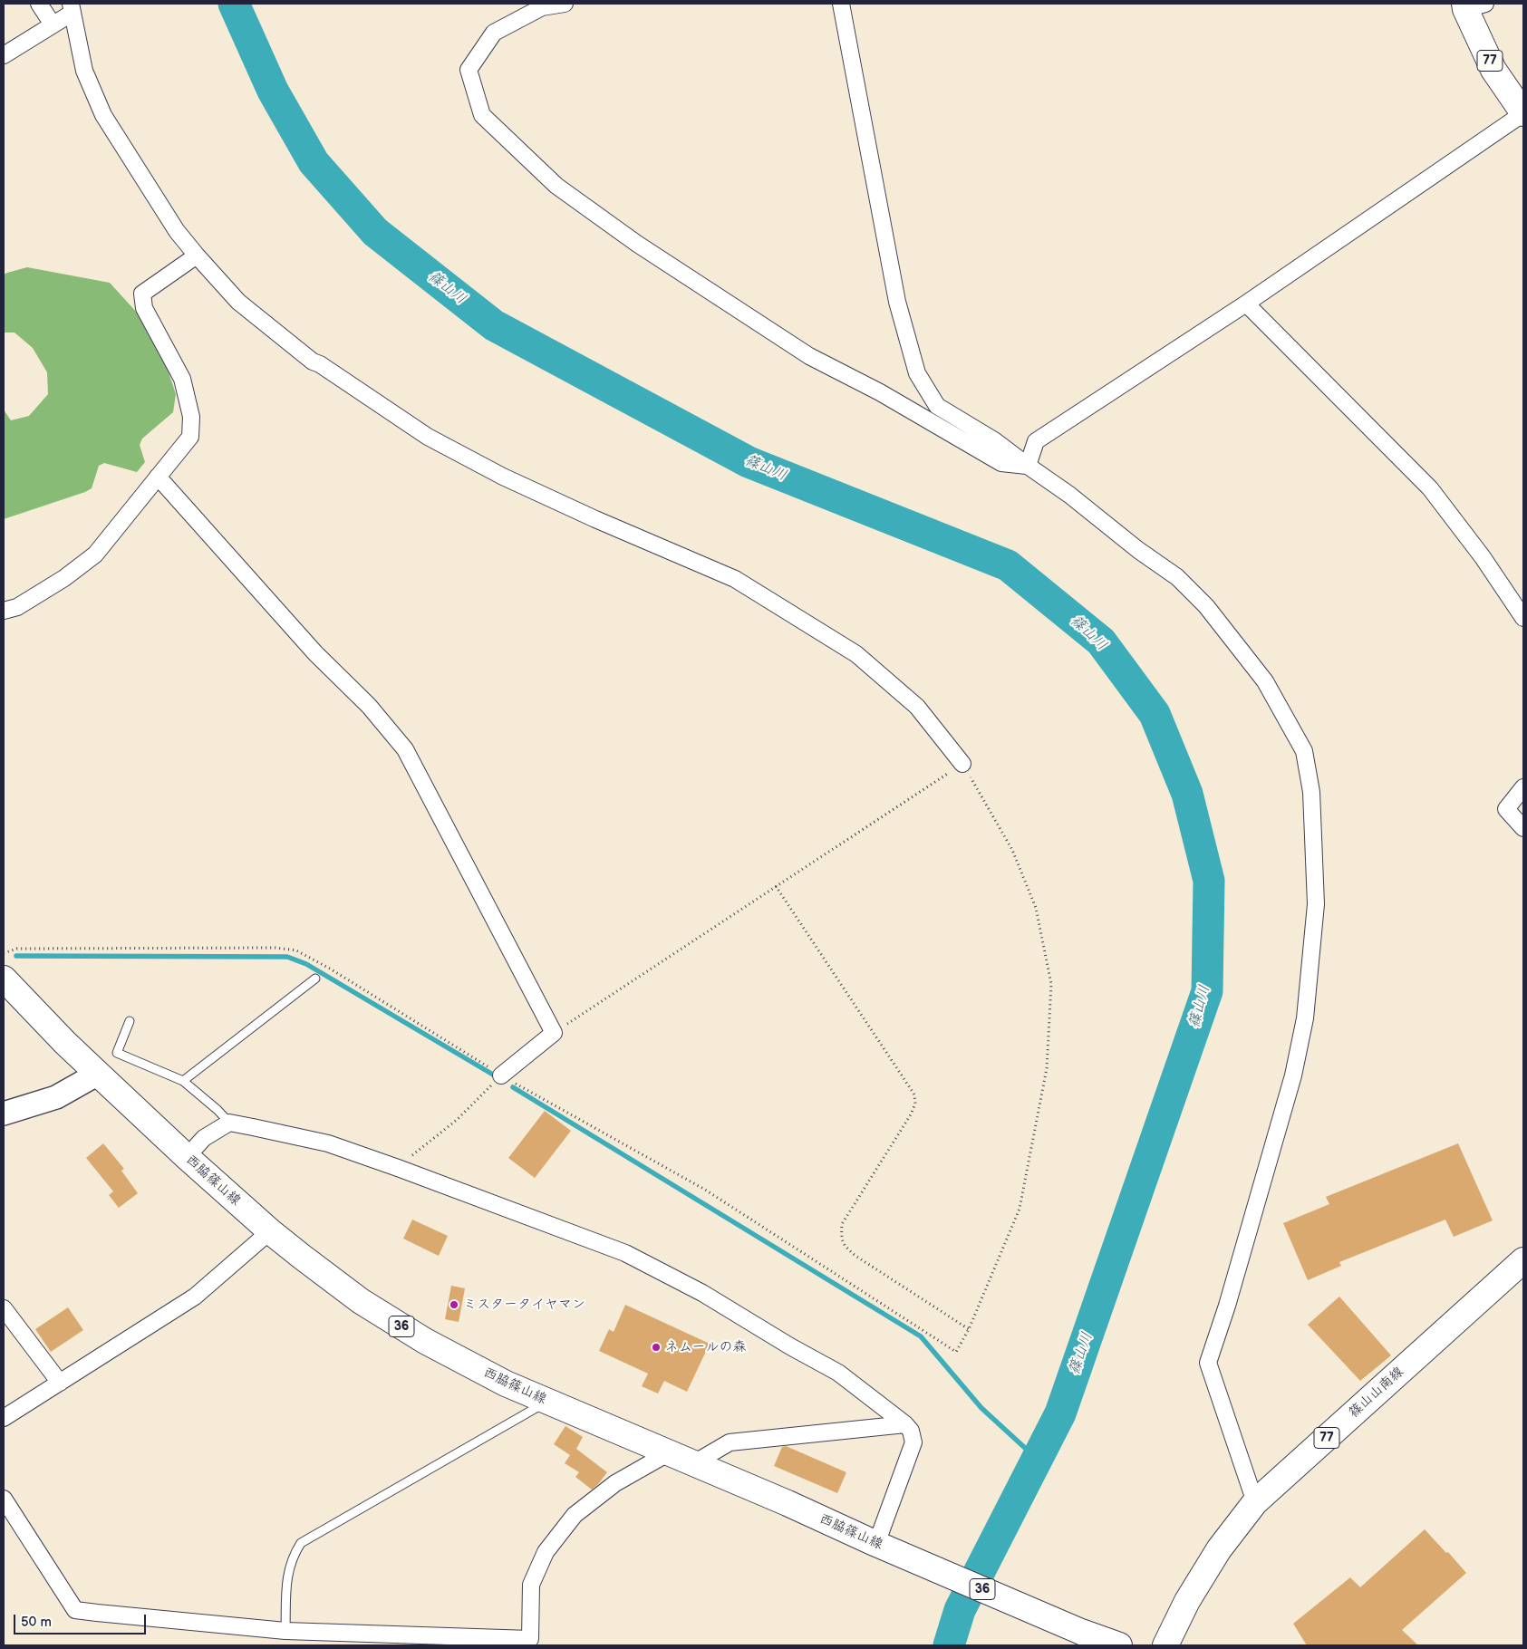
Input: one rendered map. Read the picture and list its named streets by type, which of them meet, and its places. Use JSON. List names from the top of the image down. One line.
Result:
{"streets":{"main road":["77","西脇篠山線","36","篠山山南線"]},"water":["篠山川"],"places":["ミスタータイヤマン","ネムールの森"],"scale_bar":"50 m"}
